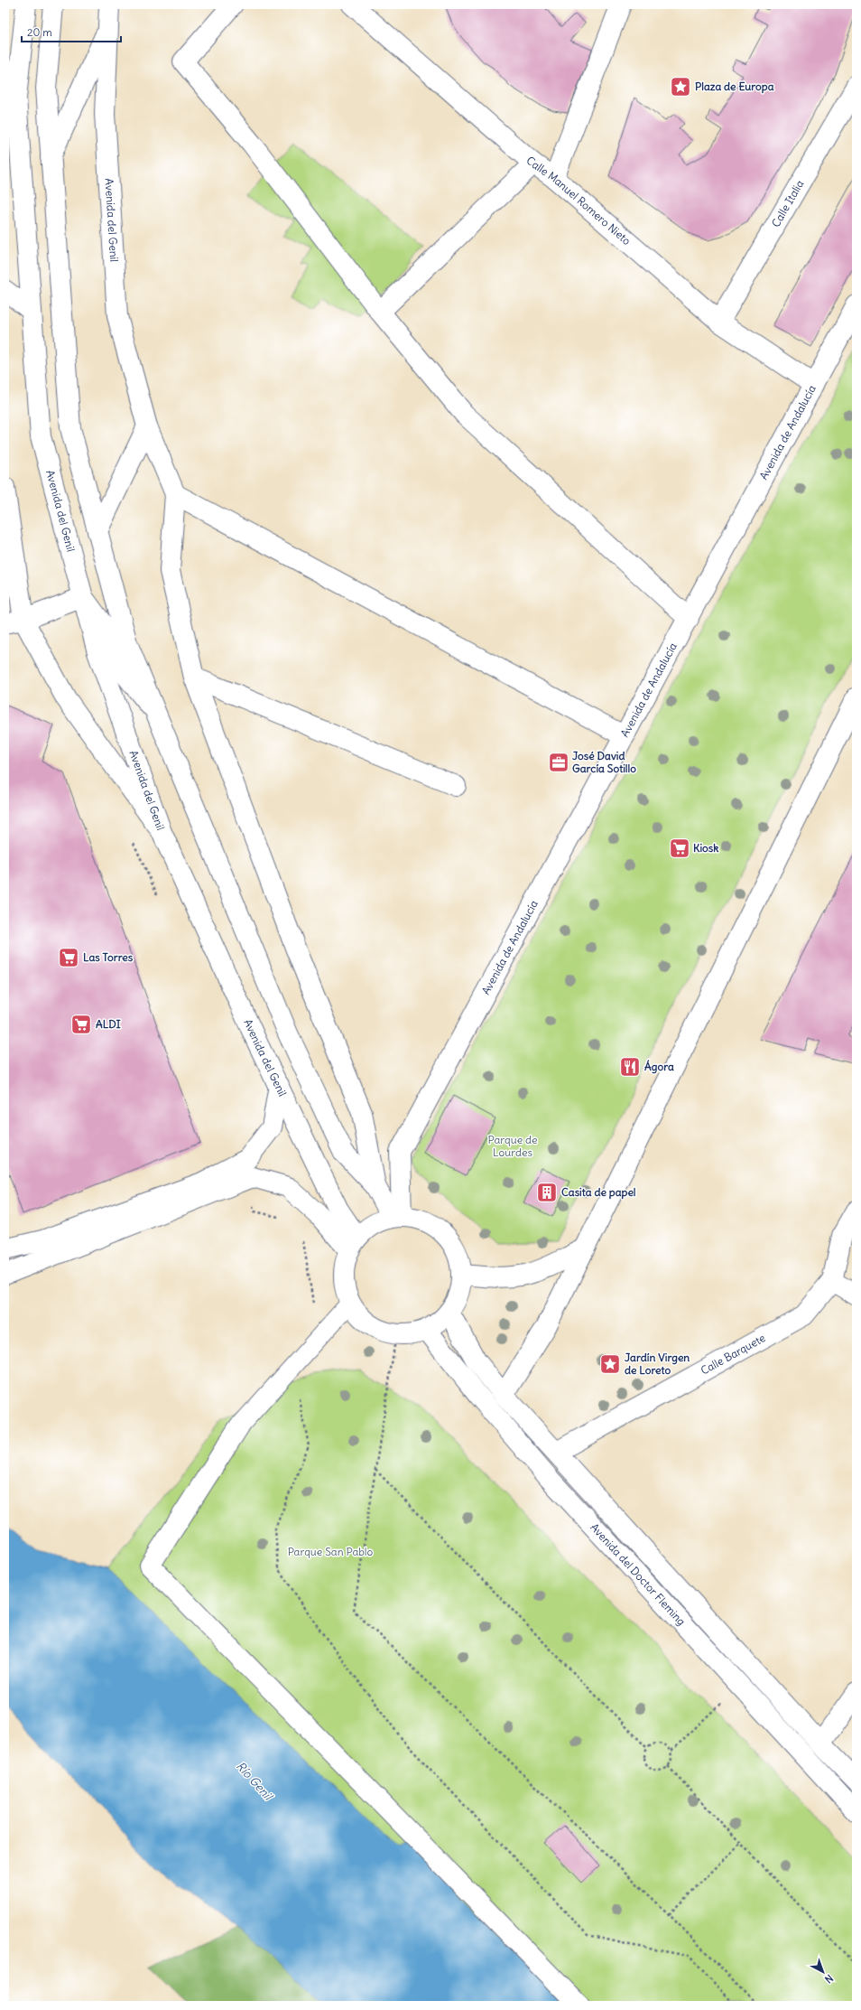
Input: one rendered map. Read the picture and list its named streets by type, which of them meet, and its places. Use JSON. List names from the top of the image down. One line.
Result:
{"streets":{"street":["Calle Manuel Romero Nieto","Calle Italia","Avenida del Genil","Avenida de Andalucía","Calle Barquete","Avenida del Doctor Fleming"]},"crossings":[["Calle Manuel Romero Nieto","Calle Italia"],["Calle Manuel Romero Nieto","Avenida de Andalucía"],["Avenida del Genil","Avenida de Andalucía"],["Avenida del Genil","Avenida del Doctor Fleming"],["Avenida de Andalucía","Avenida del Doctor Fleming"],["Calle Barquete","Avenida del Doctor Fleming"]],"water":["Río Genil"],"parks":["Parque de Lourdes","Parque San Pablo"],"places":{"place":["Plaza de Europa","Jardín Virgen de Loreto"],"office":["José David García Sotillo"],"supermarket":["Kiosk","Las Torres","ALDI"],"restaurant":["Ágora"],"building":["Casita de papel"]},"scale_bar":"20 m","north":"bottom right"}
